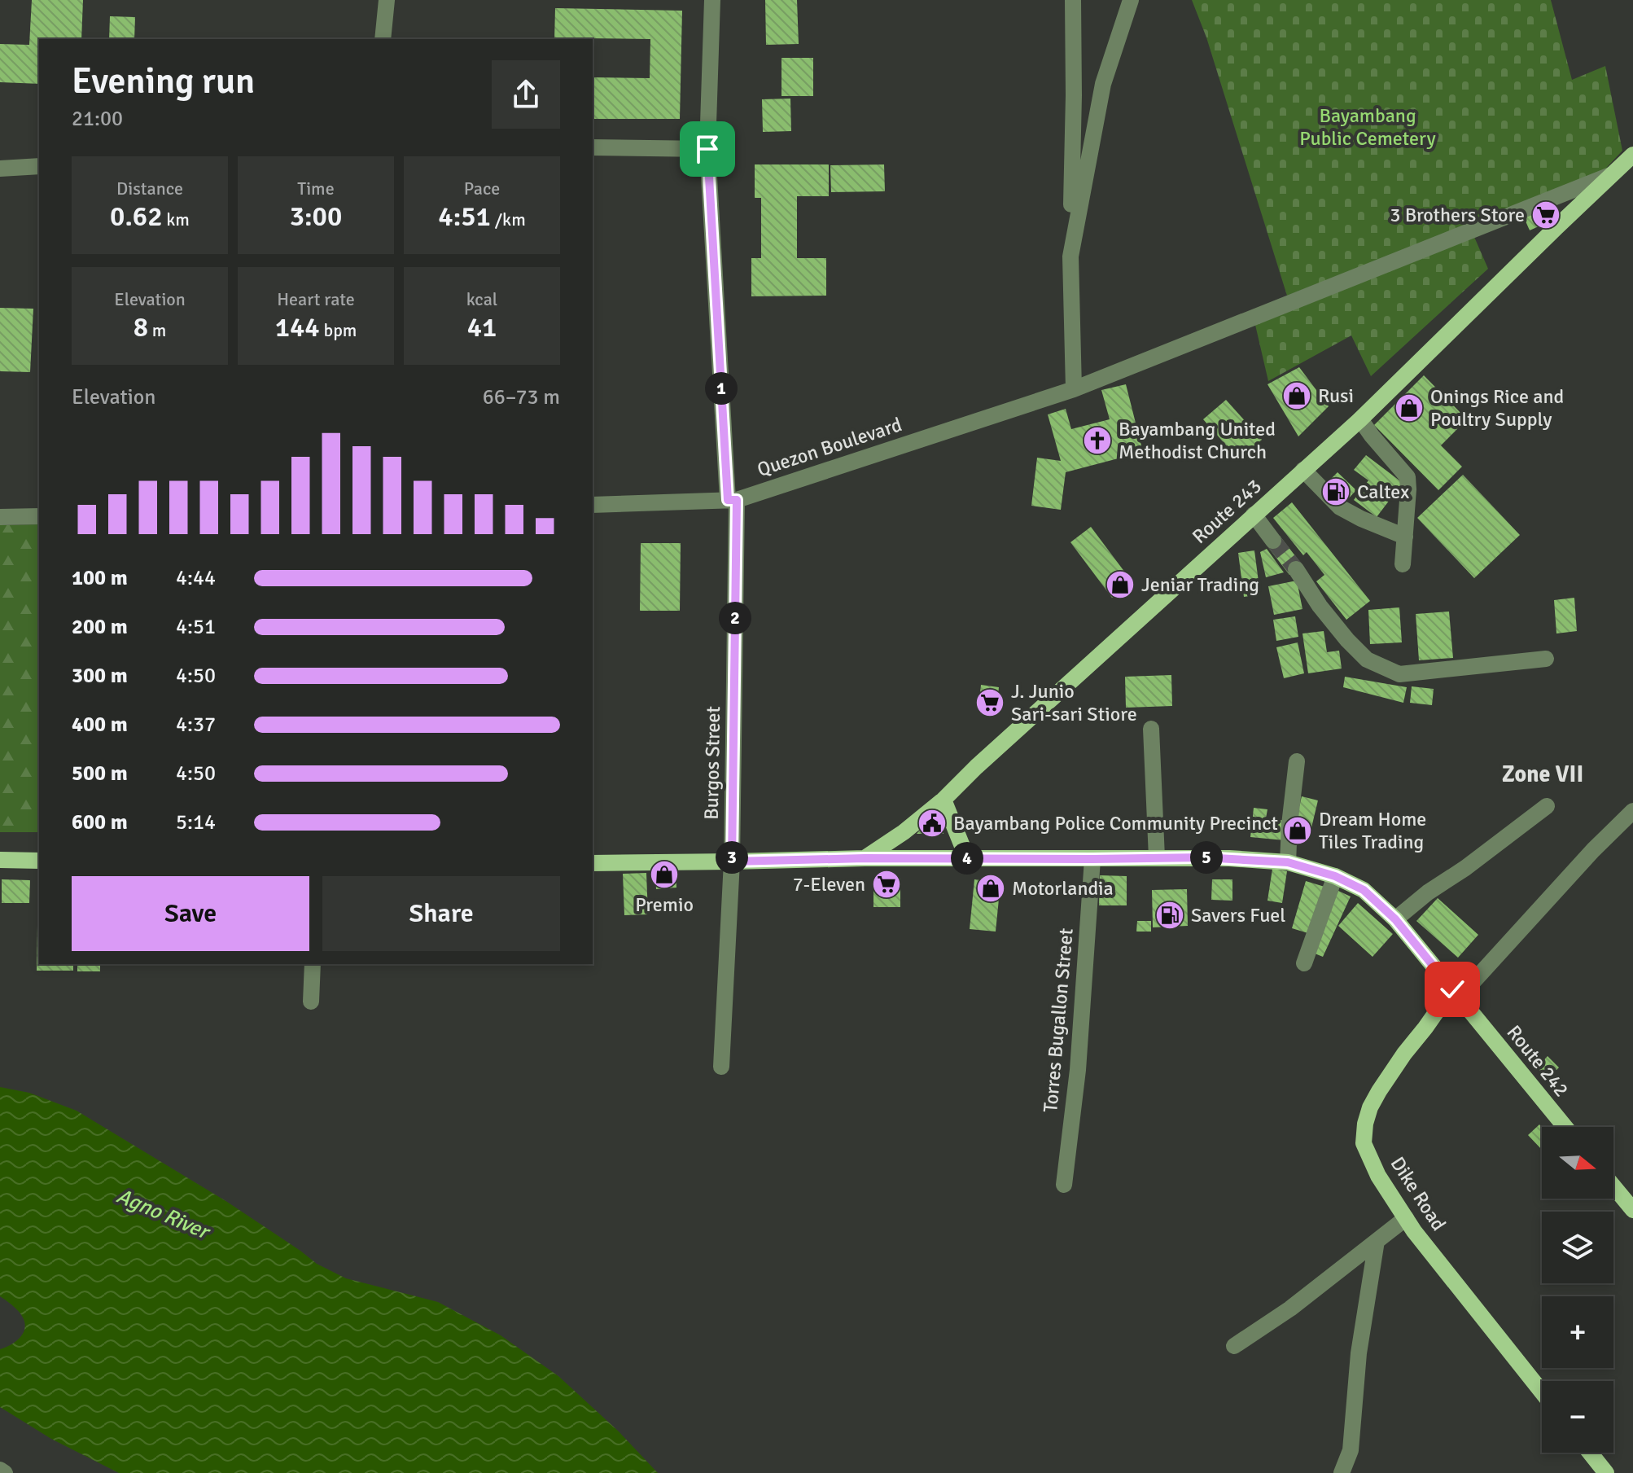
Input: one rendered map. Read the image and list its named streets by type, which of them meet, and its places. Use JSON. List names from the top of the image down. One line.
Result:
{"streets":{"main road":["Route 243","Route 242","Dike Road"],"street":["Quezon Boulevard","Burgos Street","Torres Bugallon Street"]},"crossings":[["Quezon Boulevard","Route 243"],["Quezon Boulevard","Burgos Street"],["Route 243","Route 242"],["Burgos Street","Route 242"],["Torres Bugallon Street","Route 242"],["Route 242","Dike Road"]],"districts":["Zone VII"],"water":["Agno River"],"parks":["Bayambang Public Cemetery"],"places":{"supermarket":["3 Brothers Store","J. Junio Sari-sari Stiore","7-Eleven"],"shop":["Rusi","Onings Rice and Poultry Supply","Jeniar Trading","Dream Home Tiles Trading","Premio","Motorlandia"],"church":["Bayambang United Methodist Church"],"fuel station":["Caltex","Savers Fuel"],"public building":["Bayambang Police Community Precinct"]},"north":"right","page":{"heading":["Evening run","21:00"],"stats":[["Distance","0.62 km"],["Time","3:00"],["Pace","4:51 /km"],["Elevation","8 m"],["Heart rate","144 bpm"],["kcal","41"]],"chart":["Elevation","66–73 m"],"pins":["1","2","3","5","4"],"list":[{"name":"100 m","note":"4:44"},{"name":"200 m","note":"4:51"},{"name":"300 m","note":"4:50"},{"name":"400 m","note":"4:37"},{"name":"500 m","note":"4:50"},{"name":"600 m","note":"5:14"}],"buttons":["Save","Share"],"map_buttons":["+","−"]}}
